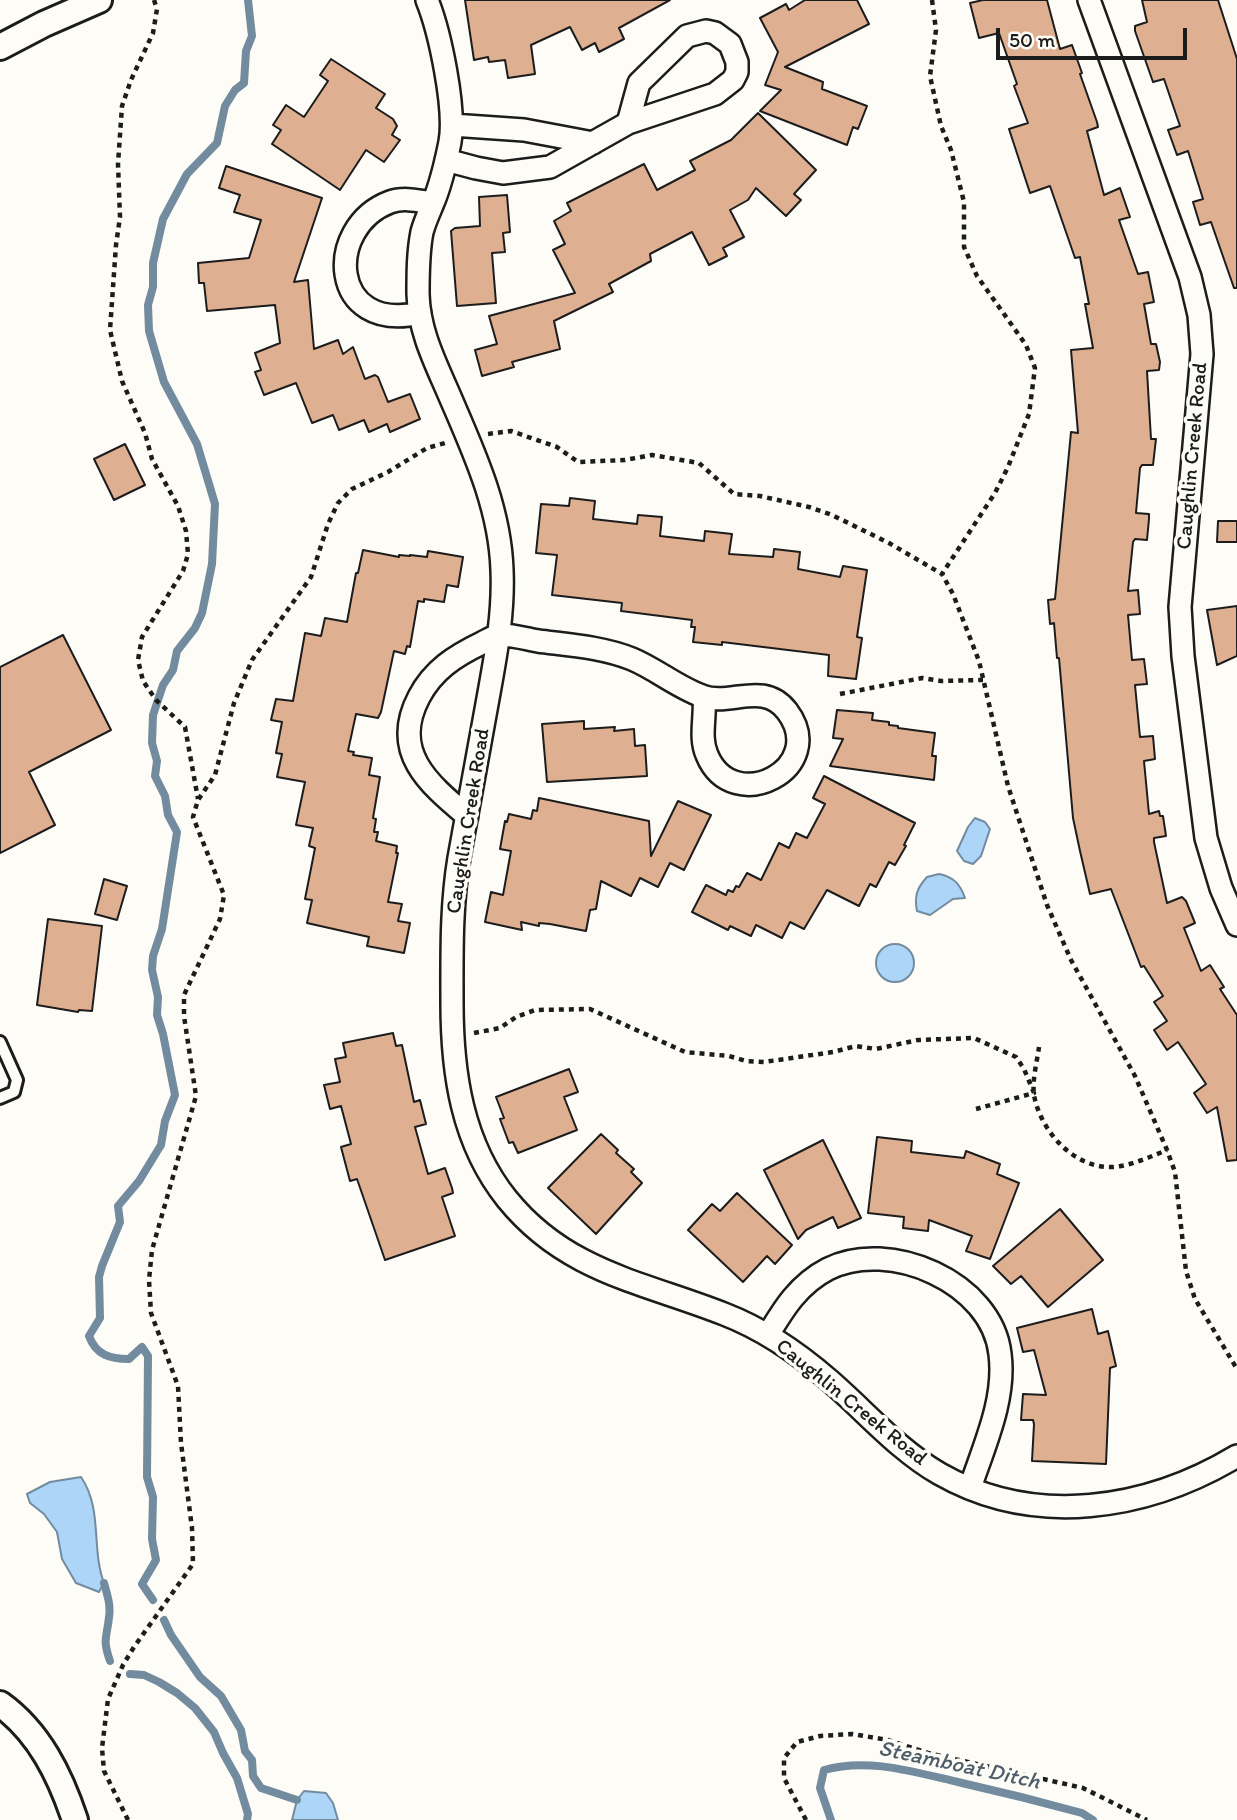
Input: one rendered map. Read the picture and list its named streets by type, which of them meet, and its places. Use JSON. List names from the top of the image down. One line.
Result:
{"streets":{"street":["Caughlin Creek Road"]},"water":["Steamboat Ditch"],"scale_bar":"50 m"}
